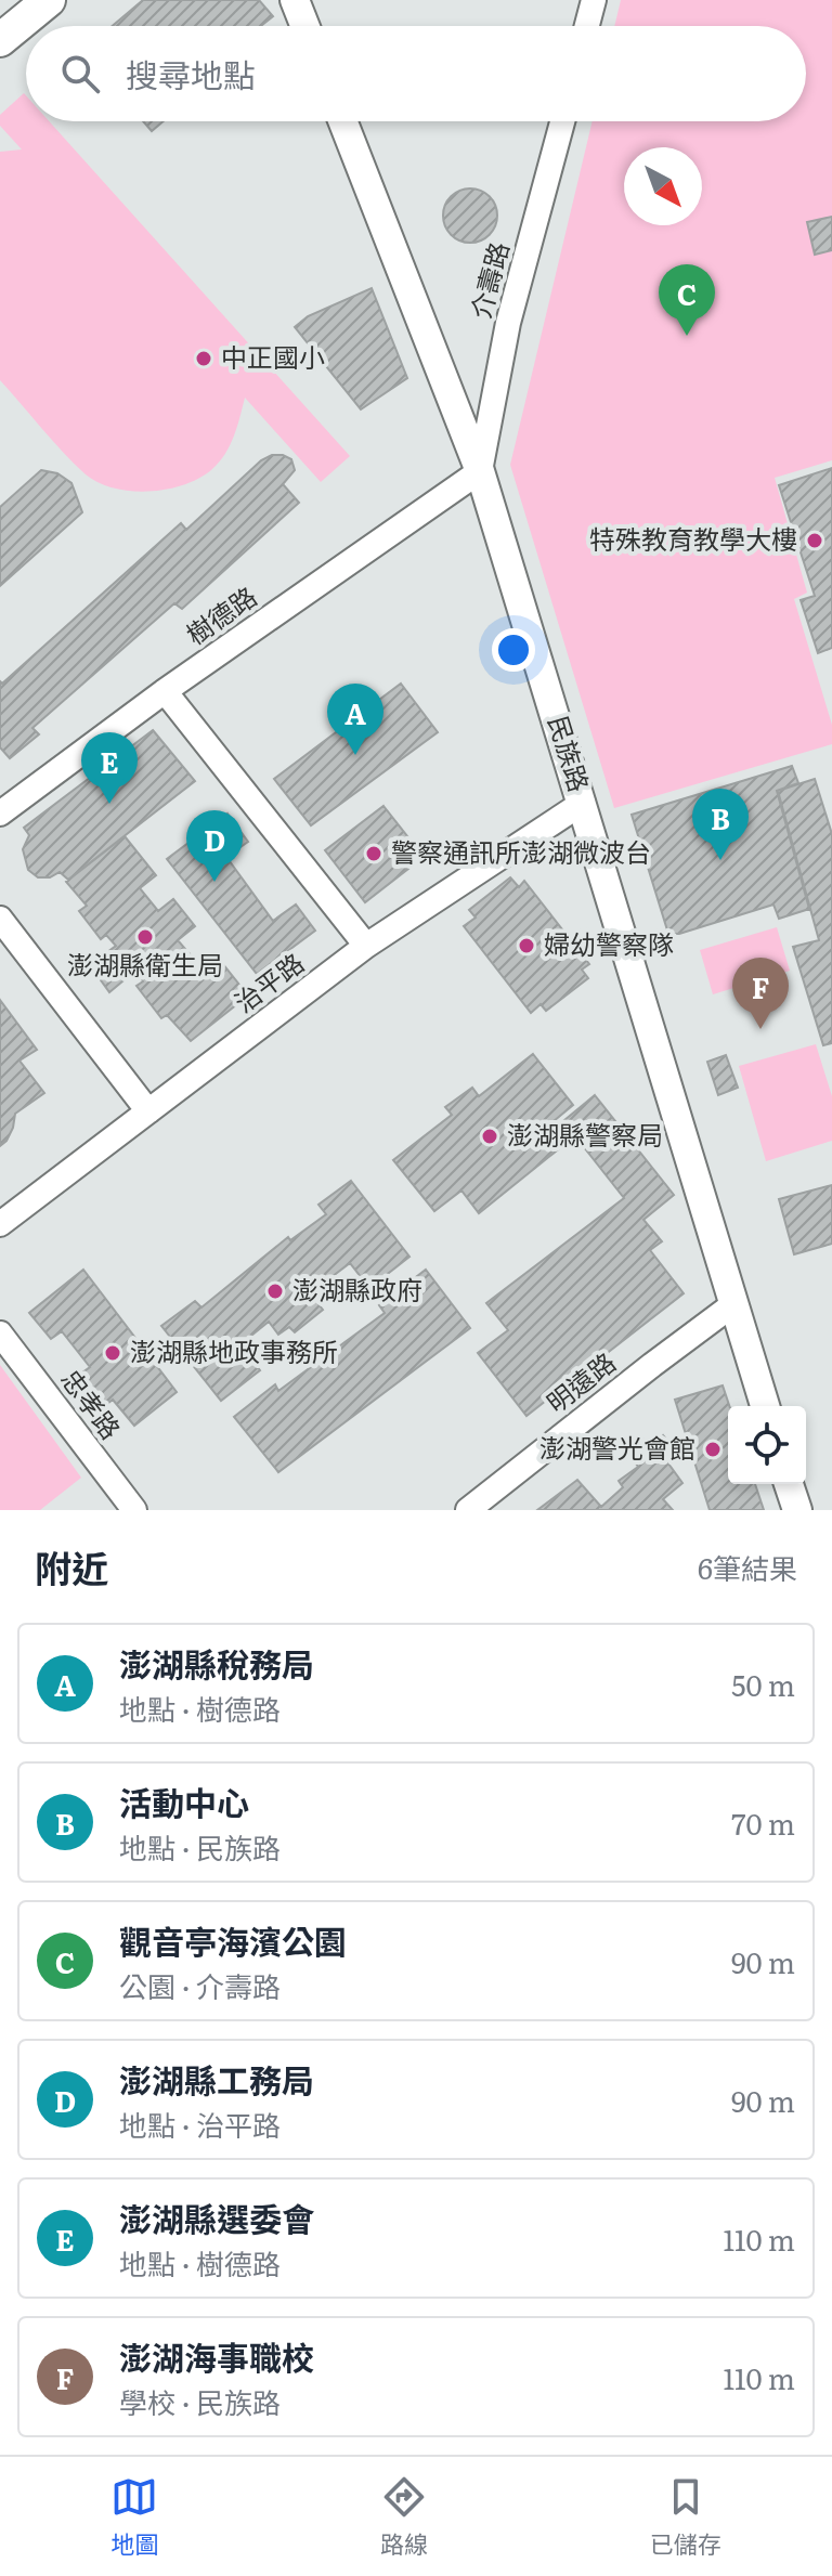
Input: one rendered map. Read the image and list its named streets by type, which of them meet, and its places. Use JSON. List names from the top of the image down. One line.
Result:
{"streets":{"street":["介壽路","樹德路","民族路","治平路","明遠路","忠孝路"]},"crossings":[["介壽路","樹德路"],["介壽路","民族路"],["樹德路","民族路"],["民族路","治平路"],["民族路","明遠路"]],"places":["中正國小","特殊教育教學大樓","警察通訊所澎湖微波台","澎湖縣衛生局","婦幼警察隊","澎湖縣警察局","澎湖縣政府","澎湖縣地政事務所","澎湖警光會館"],"north":"bottom right","page":{"search":"搜尋地點","pins":["C","A","E","B","D","F"],"heading":["附近","6筆結果"],"list":[{"mark":"A","name":"澎湖縣稅務局","note":"地點 · 樹德路","value":"50 m"},{"mark":"B","name":"活動中心","note":"地點 · 民族路","value":"70 m"},{"mark":"C","name":"觀音亭海濱公園","note":"公園 · 介壽路","value":"90 m"},{"mark":"D","name":"澎湖縣工務局","note":"地點 · 治平路","value":"90 m"},{"mark":"E","name":"澎湖縣選委會","note":"地點 · 樹德路","value":"110 m"},{"mark":"F","name":"澎湖海事職校","note":"學校 · 民族路","value":"110 m"}],"nav":["地圖","路線","已儲存"]}}
